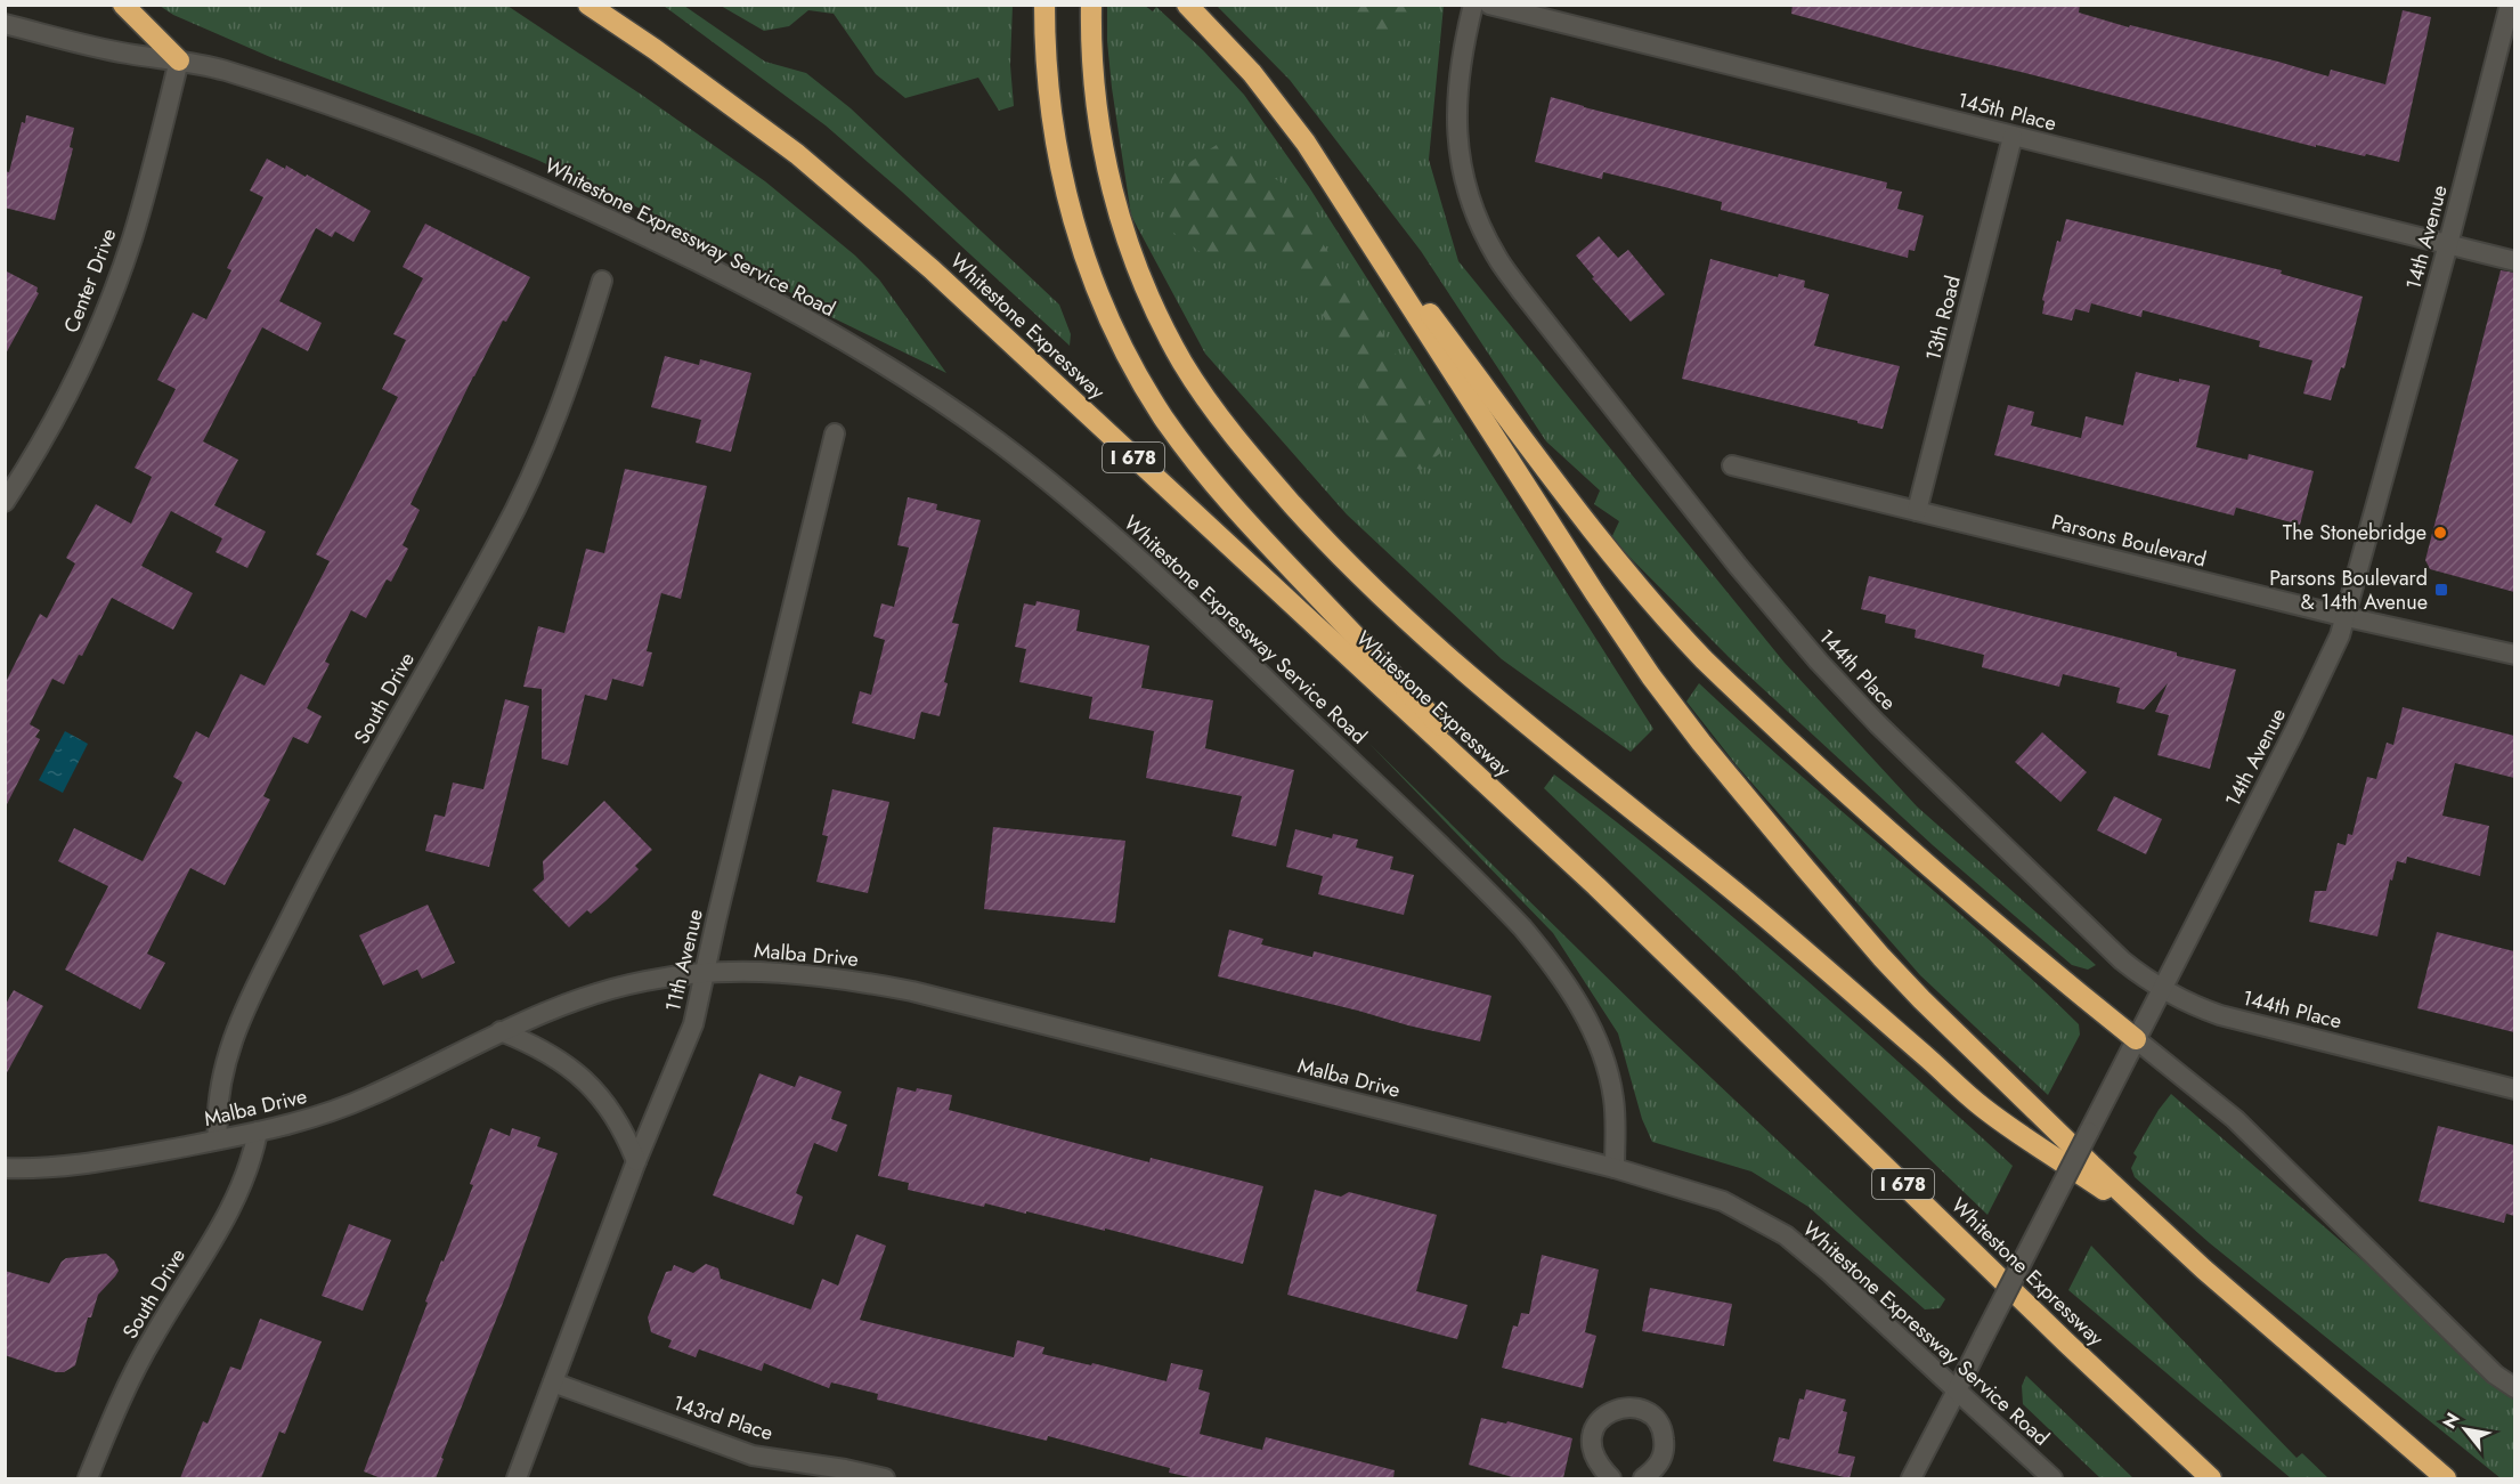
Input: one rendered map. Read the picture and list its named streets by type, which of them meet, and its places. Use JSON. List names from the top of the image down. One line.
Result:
{"streets":{"highway":["Whitestone Expressway","I 678"],"street":["145th Place","Whitestone Expressway Service Road","14th Avenue","Center Drive","13th Road","Parsons Boulevard","144th Place","South Drive","Malba Drive","11th Avenue","143rd Place"]},"crossings":[["145th Place","14th Avenue"],["145th Place","13th Road"],["Whitestone Expressway Service Road","14th Avenue"],["Whitestone Expressway Service Road","Center Drive"],["Whitestone Expressway Service Road","Malba Drive"],["14th Avenue","Parsons Boulevard"],["14th Avenue","144th Place"],["13th Road","Parsons Boulevard"],["South Drive","Malba Drive"],["Malba Drive","11th Avenue"],["11th Avenue","143rd Place"]],"places":{"other":["The Stonebridge"],"transit":["Parsons Boulevard & 14th Avenue"]},"north":"top left"}
